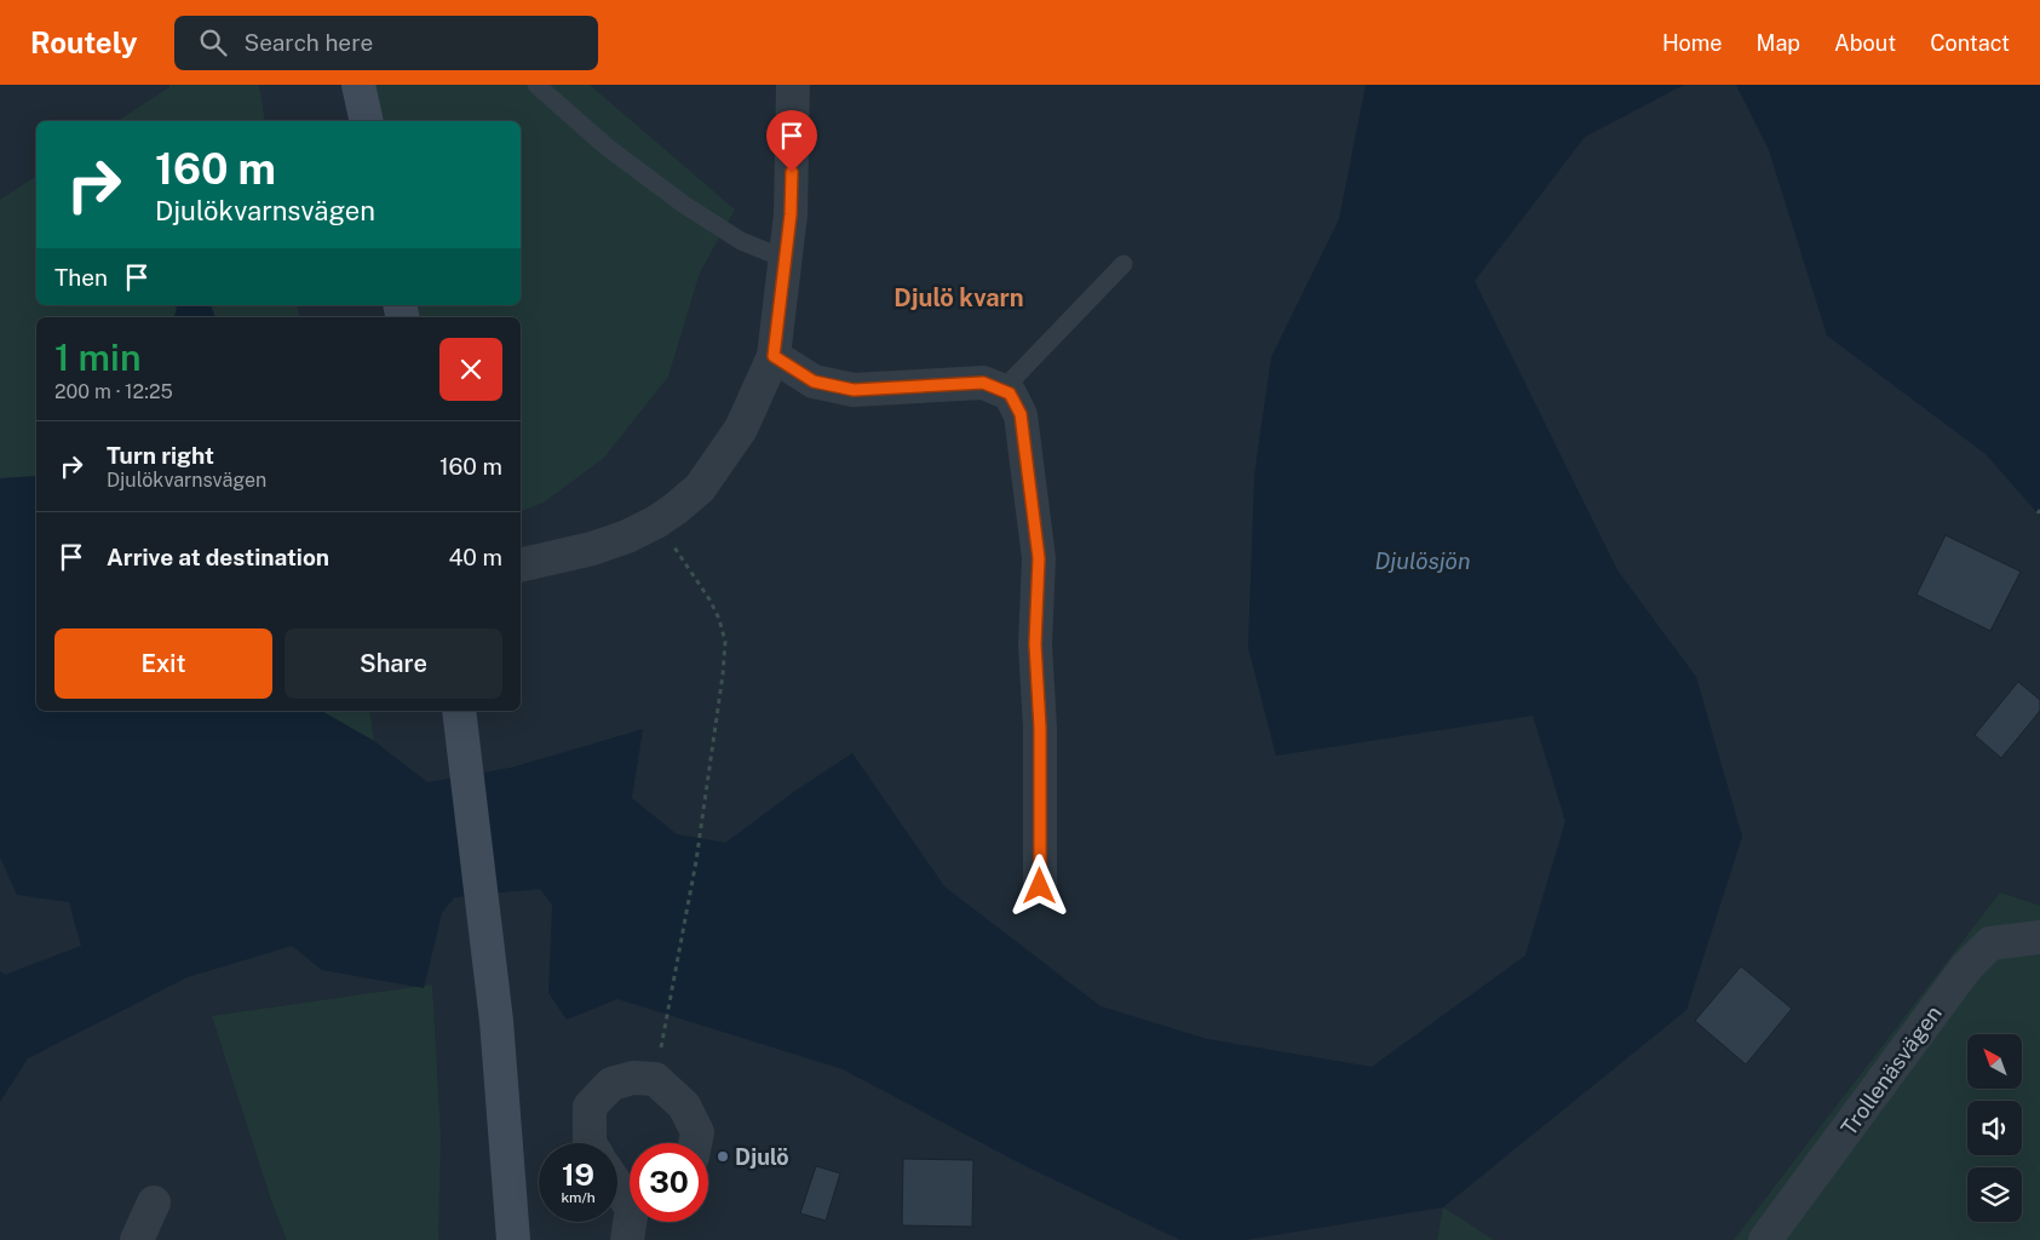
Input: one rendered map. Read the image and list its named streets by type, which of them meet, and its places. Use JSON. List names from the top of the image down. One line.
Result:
{"streets":{"street":["Trollenäsvägen"]},"districts":["Djulö kvarn"],"water":["Djulösjön"],"places":["Djulö"],"north":"top left","page":{"header":"Routely","search":"Search here","nav":["Home","Map","About","Contact"],"turn":["160 m","Djulökvarnsvägen"],"then":"Then","heading":["1 min","200 m · 12:25"],"list":[{"name":"Turn right","note":"Djulökvarnsvägen","value":"160 m"},{"name":"Arrive at destination","value":"40 m"}],"buttons":["Exit","Share"],"speed":"19 km/h","limit":"30"}}
